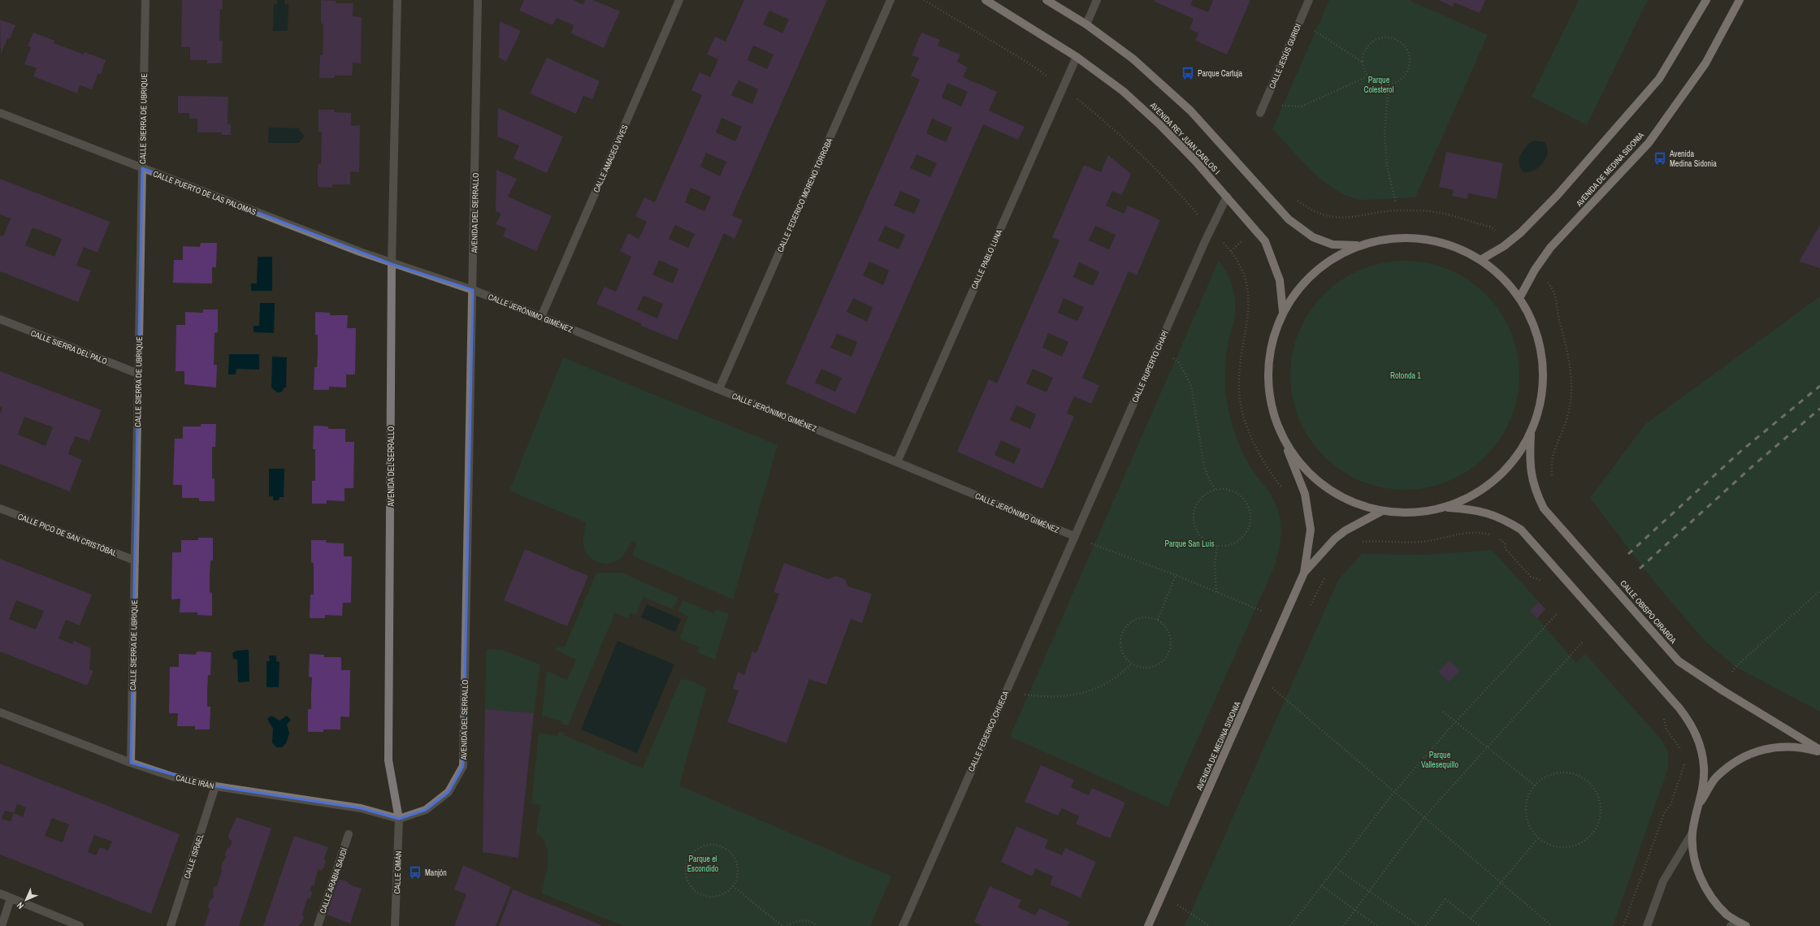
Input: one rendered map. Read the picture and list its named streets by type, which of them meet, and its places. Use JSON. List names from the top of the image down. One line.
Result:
{"streets":{"main road":["AVENIDA REY JUAN CARLOS I","AVENIDA DE MEDINA SIDONIA","CALLE OBISPO CIRARDA"],"street":["CALLE JESÚS GURIDI","CALLE SIERRA DE UBRIQUE","CALLE AMADEO VIVES","CALLE PUERTO DE LAS PALOMAS","CALLE FEDERICO MORENO TORROBA","AVENIDA DEL SERRALLO","CALLE PABLO LUNA","CALLE JERÓNIMO GIMÉNEZ","CALLE SIERRA DEL PALO","CALLE RUPERTO CHAPÍ","CALLE PICO DE SAN CRISTÓBAL","CALLE FEDERICO CHUECA","CALLE IRÁN","CALLE ISRAEL","CALLE OMÁN","CALLE ARABIA SAUDÍ"]},"crossings":[["CALLE SIERRA DE UBRIQUE","CALLE PUERTO DE LAS PALOMAS"],["CALLE SIERRA DE UBRIQUE","CALLE SIERRA DEL PALO"],["CALLE SIERRA DE UBRIQUE","CALLE PICO DE SAN CRISTÓBAL"],["CALLE SIERRA DE UBRIQUE","CALLE IRÁN"],["AVENIDA REY JUAN CARLOS I","CALLE PABLO LUNA"],["AVENIDA REY JUAN CARLOS I","CALLE RUPERTO CHAPÍ"],["CALLE AMADEO VIVES","CALLE JERÓNIMO GIMÉNEZ"],["CALLE PUERTO DE LAS PALOMAS","AVENIDA DEL SERRALLO"],["CALLE PUERTO DE LAS PALOMAS","CALLE JERÓNIMO GIMÉNEZ"],["CALLE FEDERICO MORENO TORROBA","CALLE JERÓNIMO GIMÉNEZ"],["AVENIDA DEL SERRALLO","CALLE JERÓNIMO GIMÉNEZ"],["AVENIDA DEL SERRALLO","CALLE IRÁN"],["AVENIDA DEL SERRALLO","CALLE OMÁN"],["CALLE PABLO LUNA","CALLE JERÓNIMO GIMÉNEZ"],["CALLE JERÓNIMO GIMÉNEZ","CALLE RUPERTO CHAPÍ"],["CALLE JERÓNIMO GIMÉNEZ","CALLE FEDERICO CHUECA"],["CALLE RUPERTO CHAPÍ","CALLE FEDERICO CHUECA"],["CALLE IRÁN","CALLE ISRAEL"],["CALLE IRÁN","CALLE OMÁN"]],"parks":["Parque Colesterol","Rotonda 1","Parque San Luis","Parque Vallesequillo","Parque el Escondido"],"places":{"bus stop":["Parque Cartuja","Avenida Medina Sidonia","Manjón"]},"north":"bottom left"}
